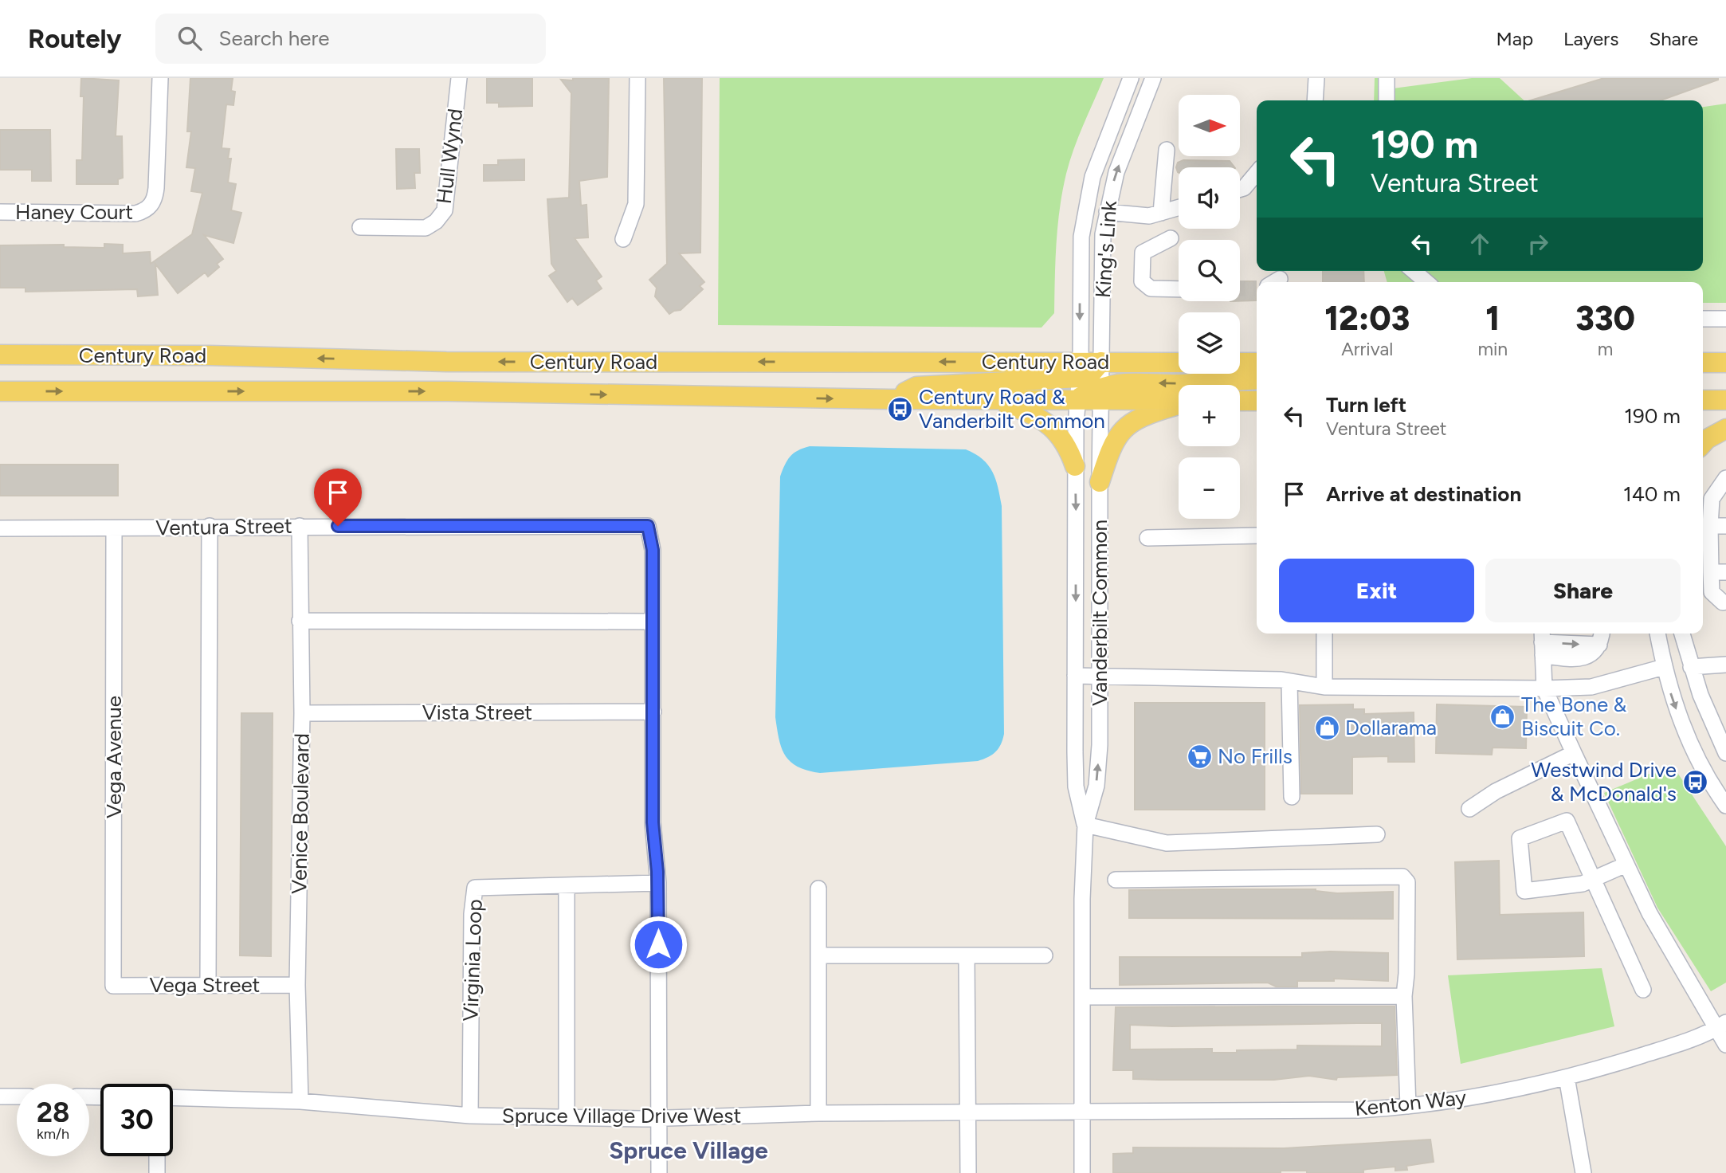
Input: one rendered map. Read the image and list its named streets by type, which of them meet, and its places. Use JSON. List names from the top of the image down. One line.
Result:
{"streets":{"main road":["Century Road"],"street":["Hull Wynd","Haney Court","King's Link","Ventura Street","Vanderbilt Common","Vista Street","Vega Avenue","Venice Boulevard","Virginia Loop","Vega Street","Kenton Way","Spruce Village Drive West"]},"crossings":[["King's Link","Century Road"],["King's Link","Vanderbilt Common"],["Century Road","Vanderbilt Common"],["Ventura Street","Vega Avenue"],["Ventura Street","Venice Boulevard"],["Vanderbilt Common","Kenton Way"],["Vanderbilt Common","Spruce Village Drive West"],["Vista Street","Venice Boulevard"],["Vega Avenue","Vega Street"],["Venice Boulevard","Vega Street"],["Venice Boulevard","Spruce Village Drive West"],["Virginia Loop","Spruce Village Drive West"],["Kenton Way","Spruce Village Drive West"]],"districts":["Spruce Village"],"places":{"bus stop":["Century Road & Vanderbilt Common","Westwind Drive & McDonald's"],"shop":["The Bone & Biscuit Co.","Dollarama"],"supermarket":["No Frills"]},"north":"right","page":{"header":"Routely","search":"Search here","nav":["Map","Layers","Share"],"map_buttons":["+","−"],"turn":["190 m","Ventura Street"],"eta":["12:03","Arrival","1","min","330","m"],"list":[{"name":"Turn left","note":"Ventura Street","value":"190 m"},{"name":"Arrive at destination","value":"140 m"}],"buttons":["Exit","Share"],"speed":"28 km/h","limit":"30"}}
